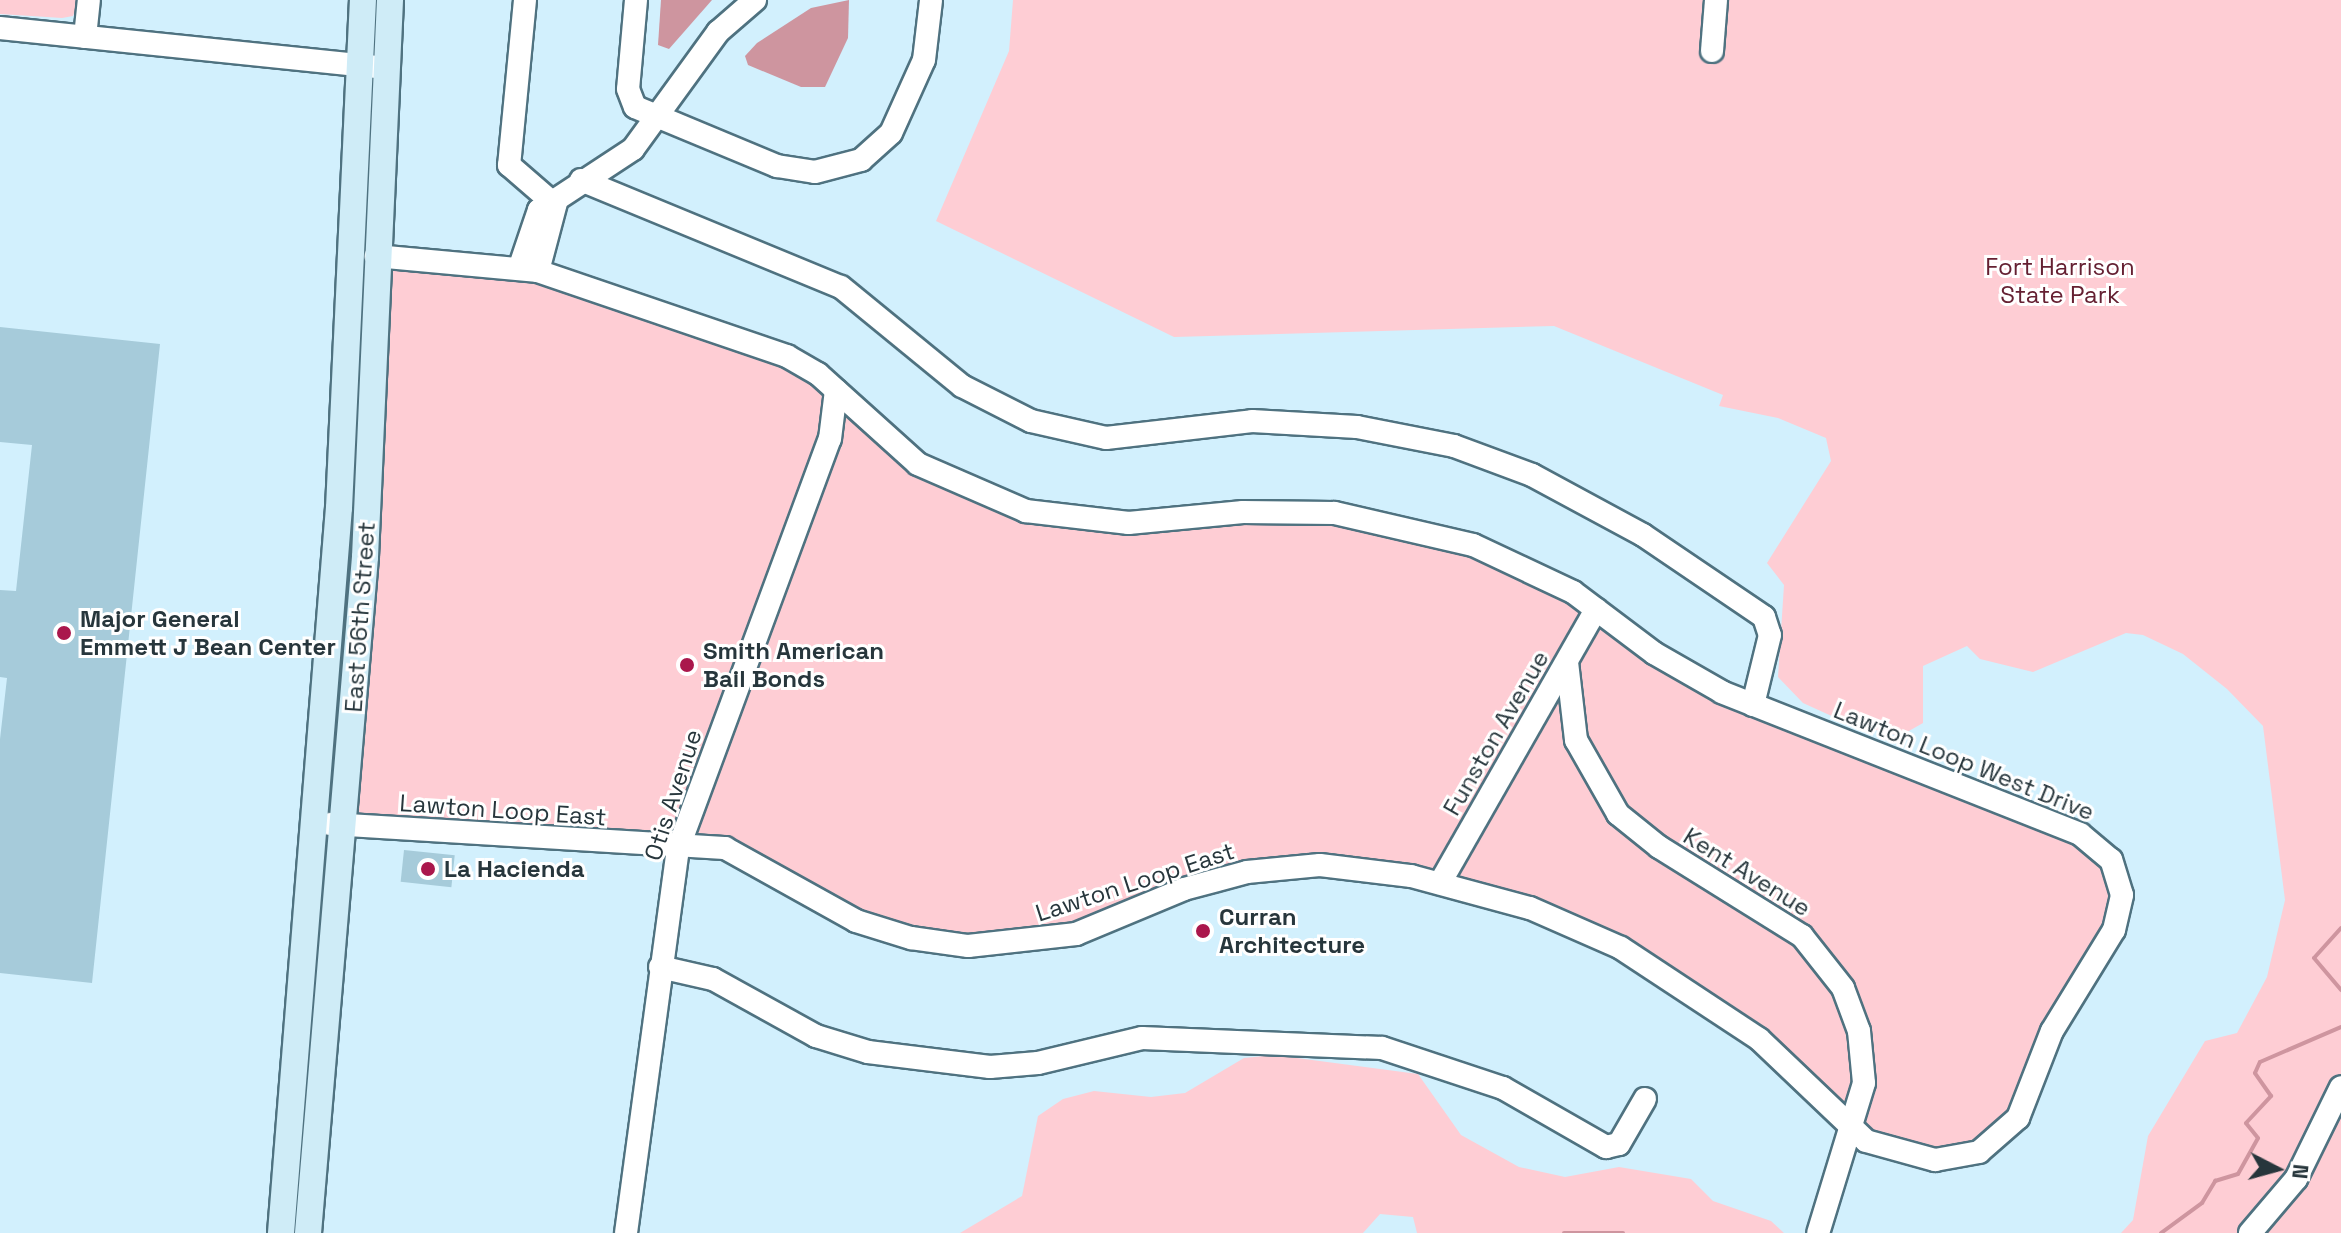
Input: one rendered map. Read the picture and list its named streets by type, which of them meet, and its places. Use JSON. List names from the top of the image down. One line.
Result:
{"streets":{"main road":["East 56th Street"],"street":["Funston Avenue","Lawton Loop West Drive","Otis Avenue","Lawton Loop East","Kent Avenue"]},"crossings":[["East 56th Street","Lawton Loop West Drive"],["East 56th Street","Lawton Loop East"],["Funston Avenue","Lawton Loop West Drive"],["Funston Avenue","Lawton Loop East"],["Funston Avenue","Kent Avenue"],["Lawton Loop West Drive","Otis Avenue"],["Lawton Loop West Drive","Lawton Loop East"],["Lawton Loop West Drive","Kent Avenue"],["Otis Avenue","Lawton Loop East"],["Lawton Loop East","Kent Avenue"]],"parks":["Fort Harrison State Park"],"places":["Major General Emmett J Bean Center","Smith American Bail Bonds","La Hacienda","Curran Architecture"],"north":"right"}
